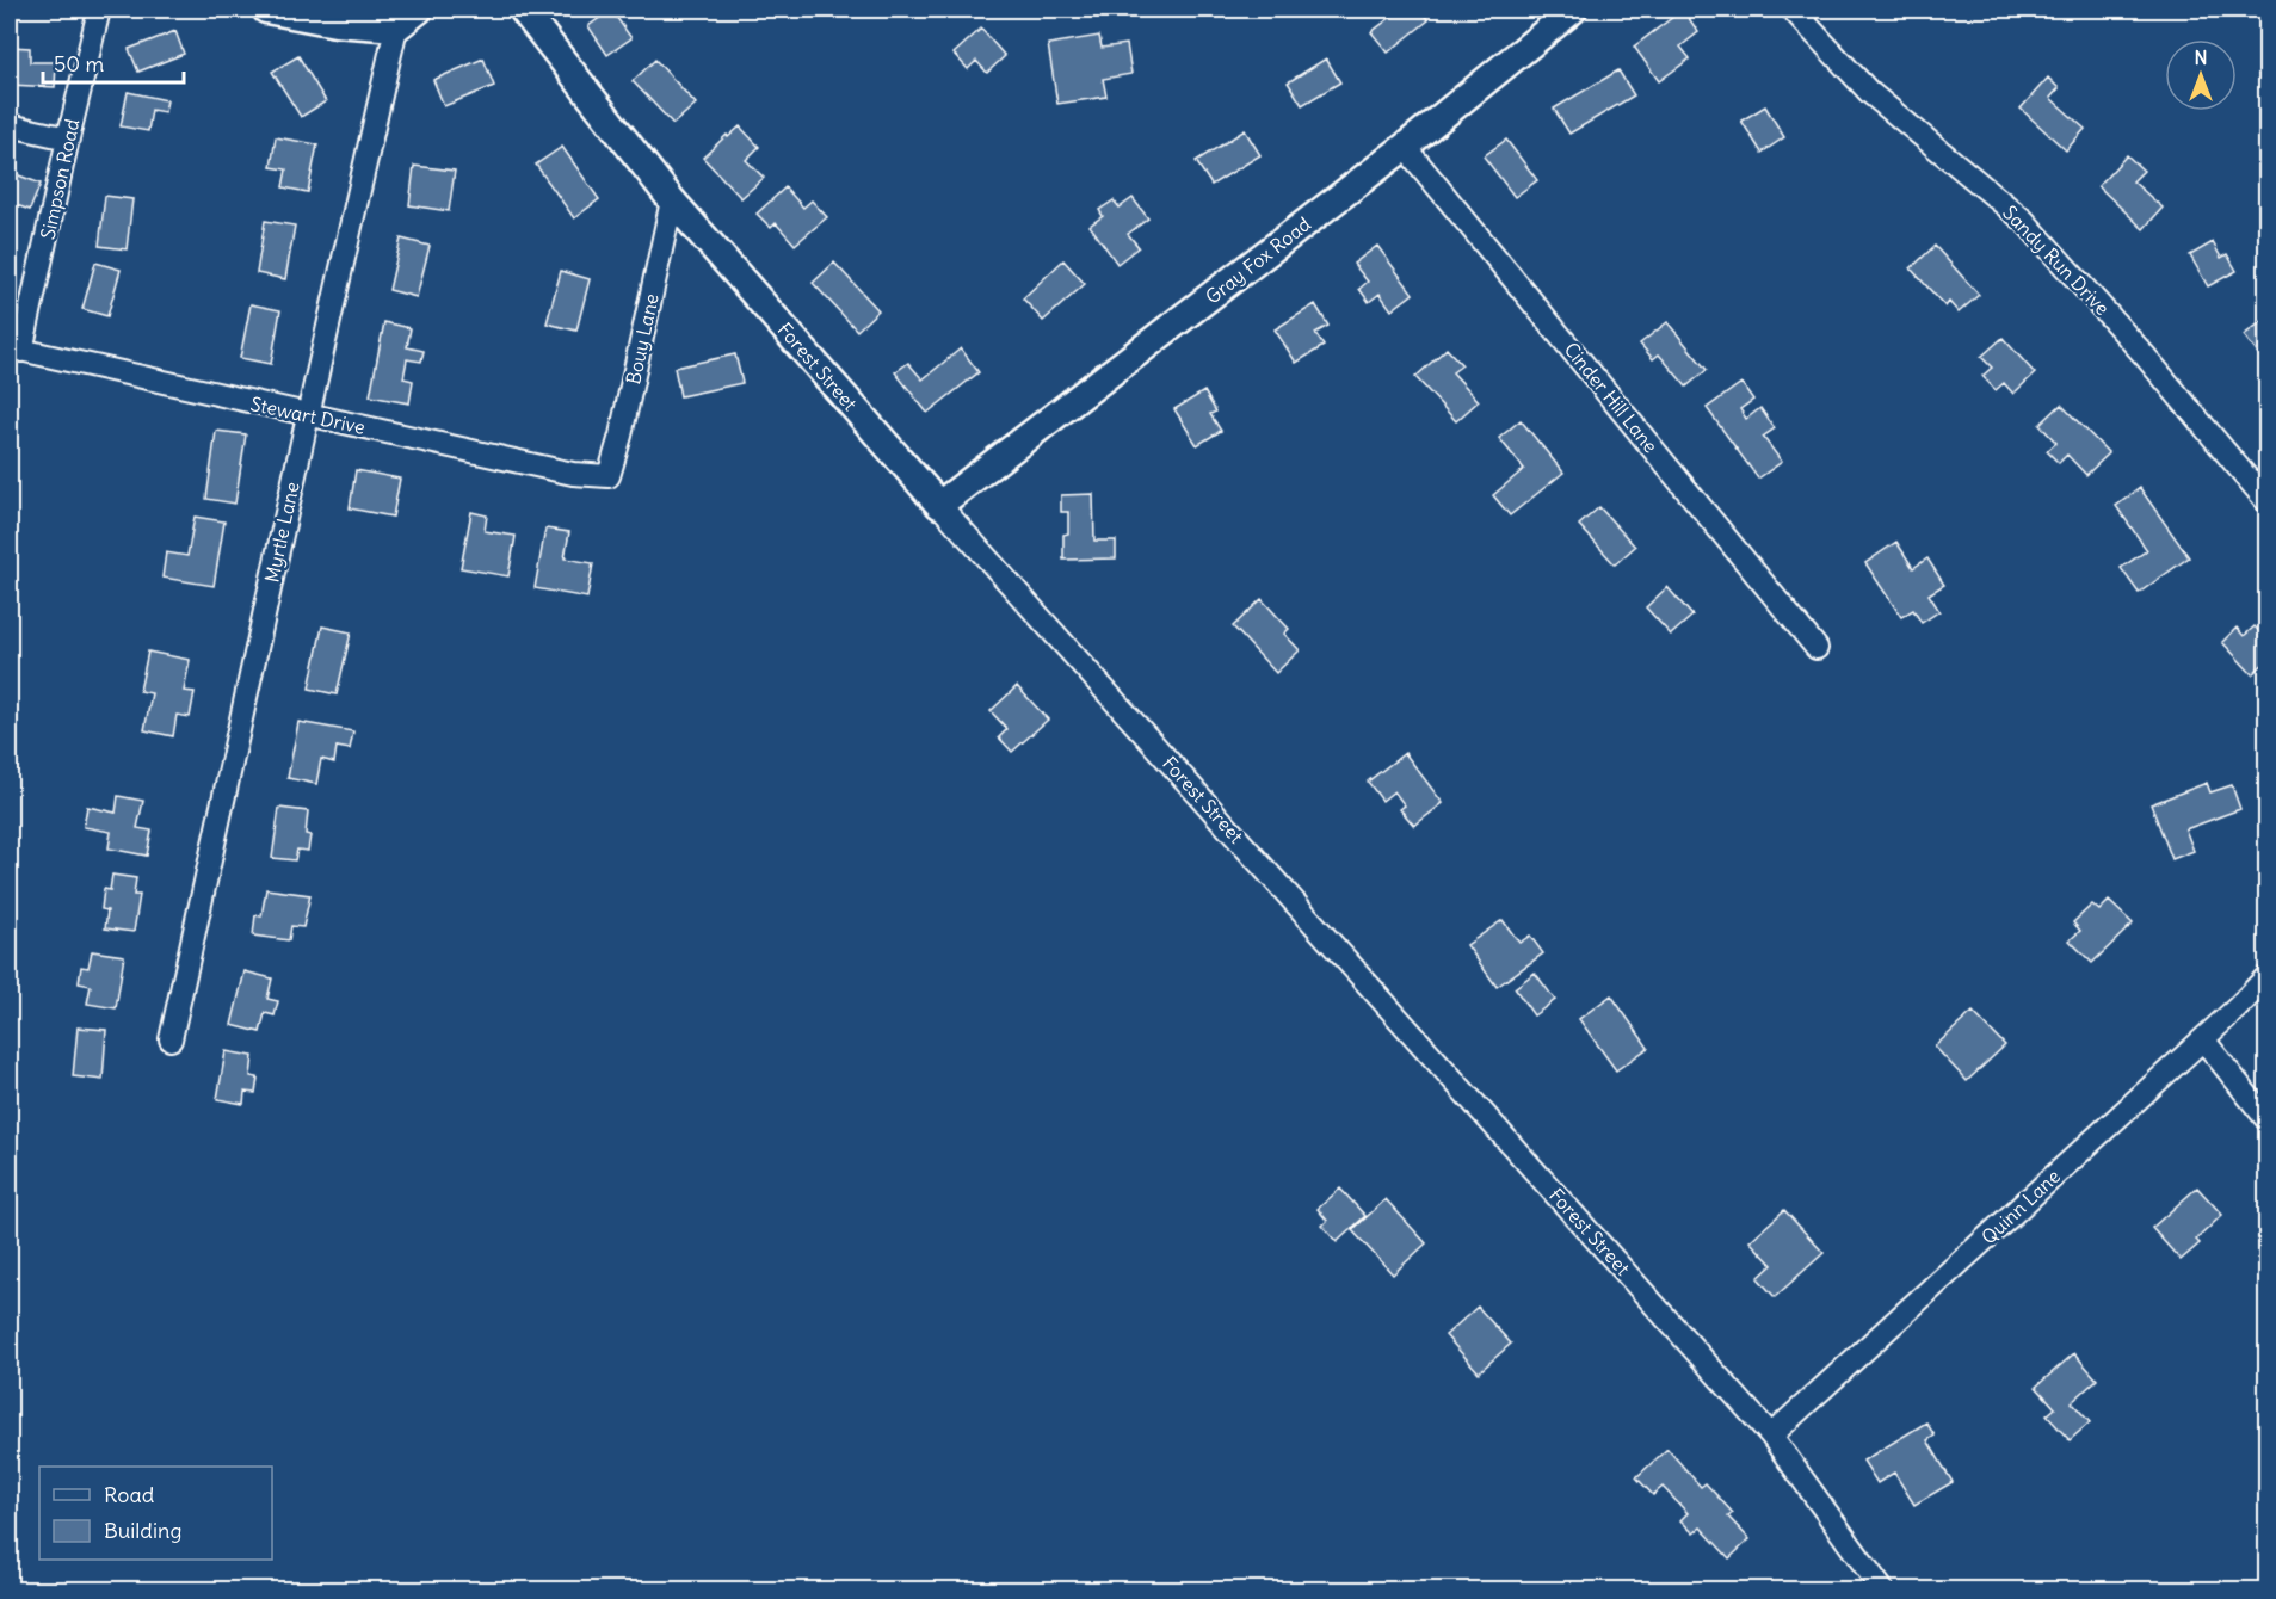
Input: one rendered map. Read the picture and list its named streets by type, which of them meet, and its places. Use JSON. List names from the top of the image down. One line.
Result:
{"streets":{"street":["Simpson Road","Gray Fox Road","Sandy Run Drive","Bouy Lane","Forest Street","Cinder Hill Lane","Stewart Drive","Myrtle Lane","Quinn Lane"]},"crossings":[["Simpson Road","Stewart Drive"],["Gray Fox Road","Forest Street"],["Gray Fox Road","Cinder Hill Lane"],["Bouy Lane","Forest Street"],["Bouy Lane","Stewart Drive"],["Forest Street","Quinn Lane"],["Stewart Drive","Myrtle Lane"]],"legend":["Road","Building"],"scale_bar":"50 m","north":"top"}
